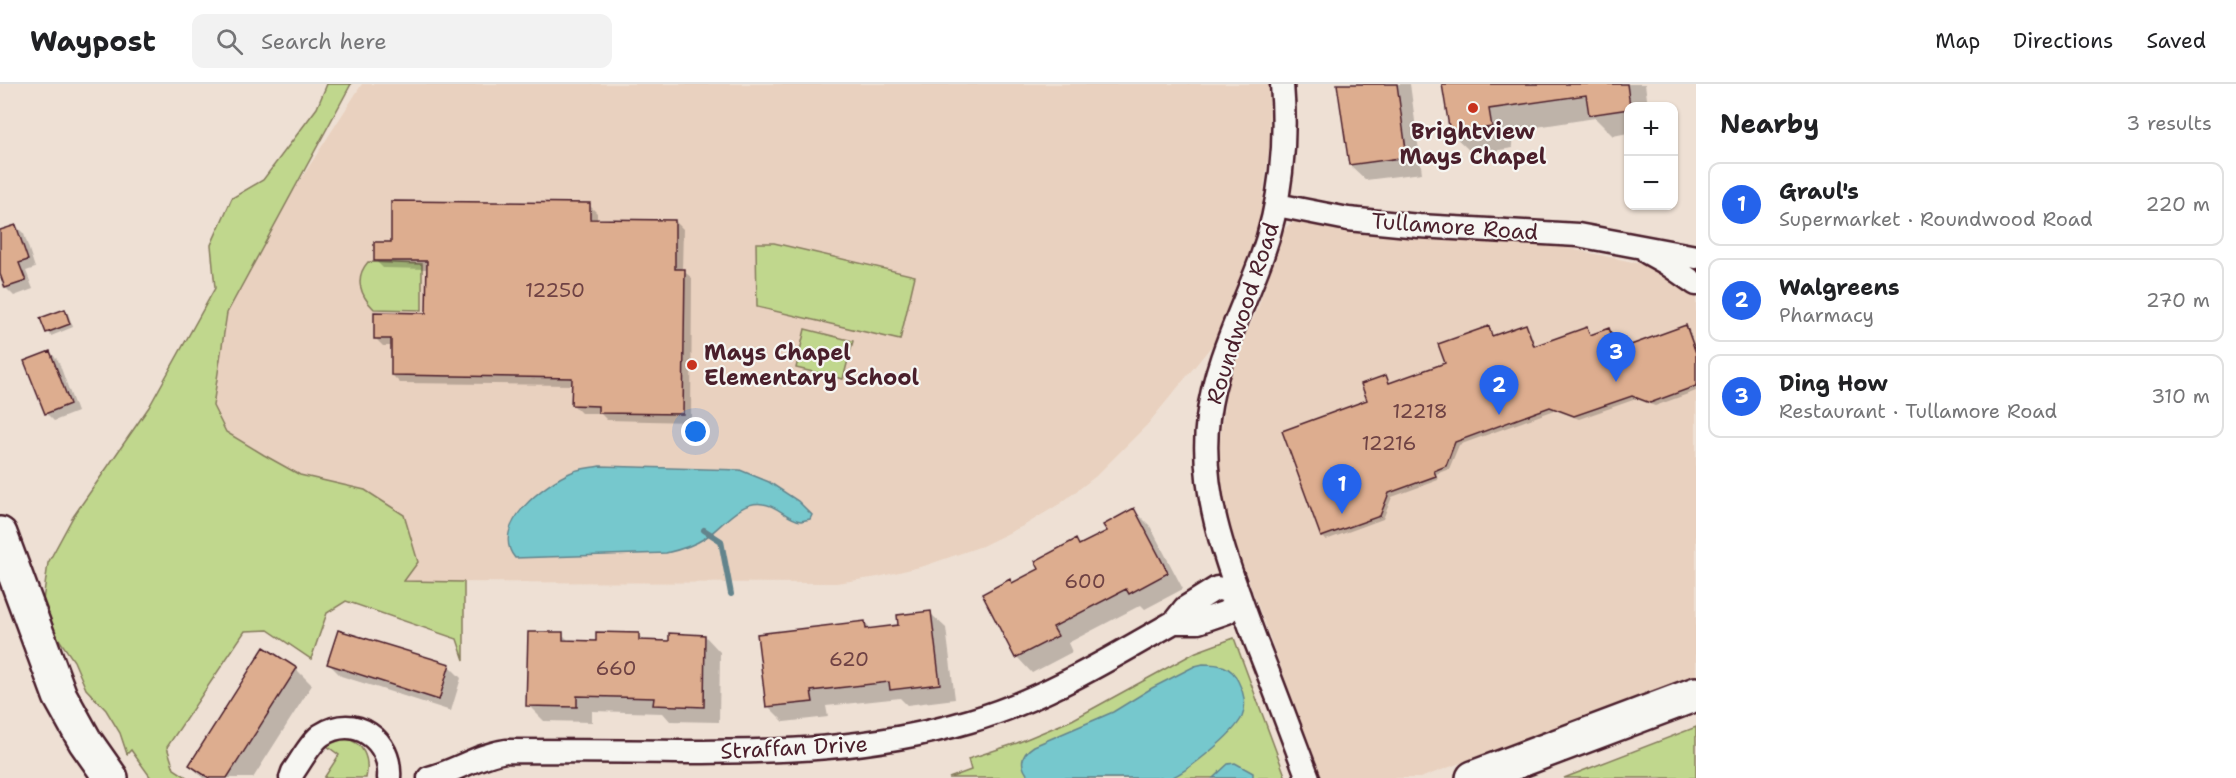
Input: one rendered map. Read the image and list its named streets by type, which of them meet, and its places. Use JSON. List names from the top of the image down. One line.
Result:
{"streets":{"street":["Tullamore Road","Roundwood Road","Straffan Drive"]},"crossings":[["Tullamore Road","Roundwood Road"],["Roundwood Road","Straffan Drive"]],"places":["Brightview Mays Chapel","Mays Chapel Elementary School"],"house_numbers":["12250","12218","12216","600","620","660"],"page":{"header":"Waypost","search":"Search here","nav":["Map","Directions","Saved"],"heading":["Nearby","3 results"],"map_buttons":["+","−"],"list":[{"mark":"1","name":"Graul's","note":"Supermarket · Roundwood Road","value":"220 m"},{"mark":"2","name":"Walgreens","note":"Pharmacy","value":"270 m"},{"mark":"3","name":"Ding How","note":"Restaurant · Tullamore Road","value":"310 m"}],"pins":["3","2","1"]}}
